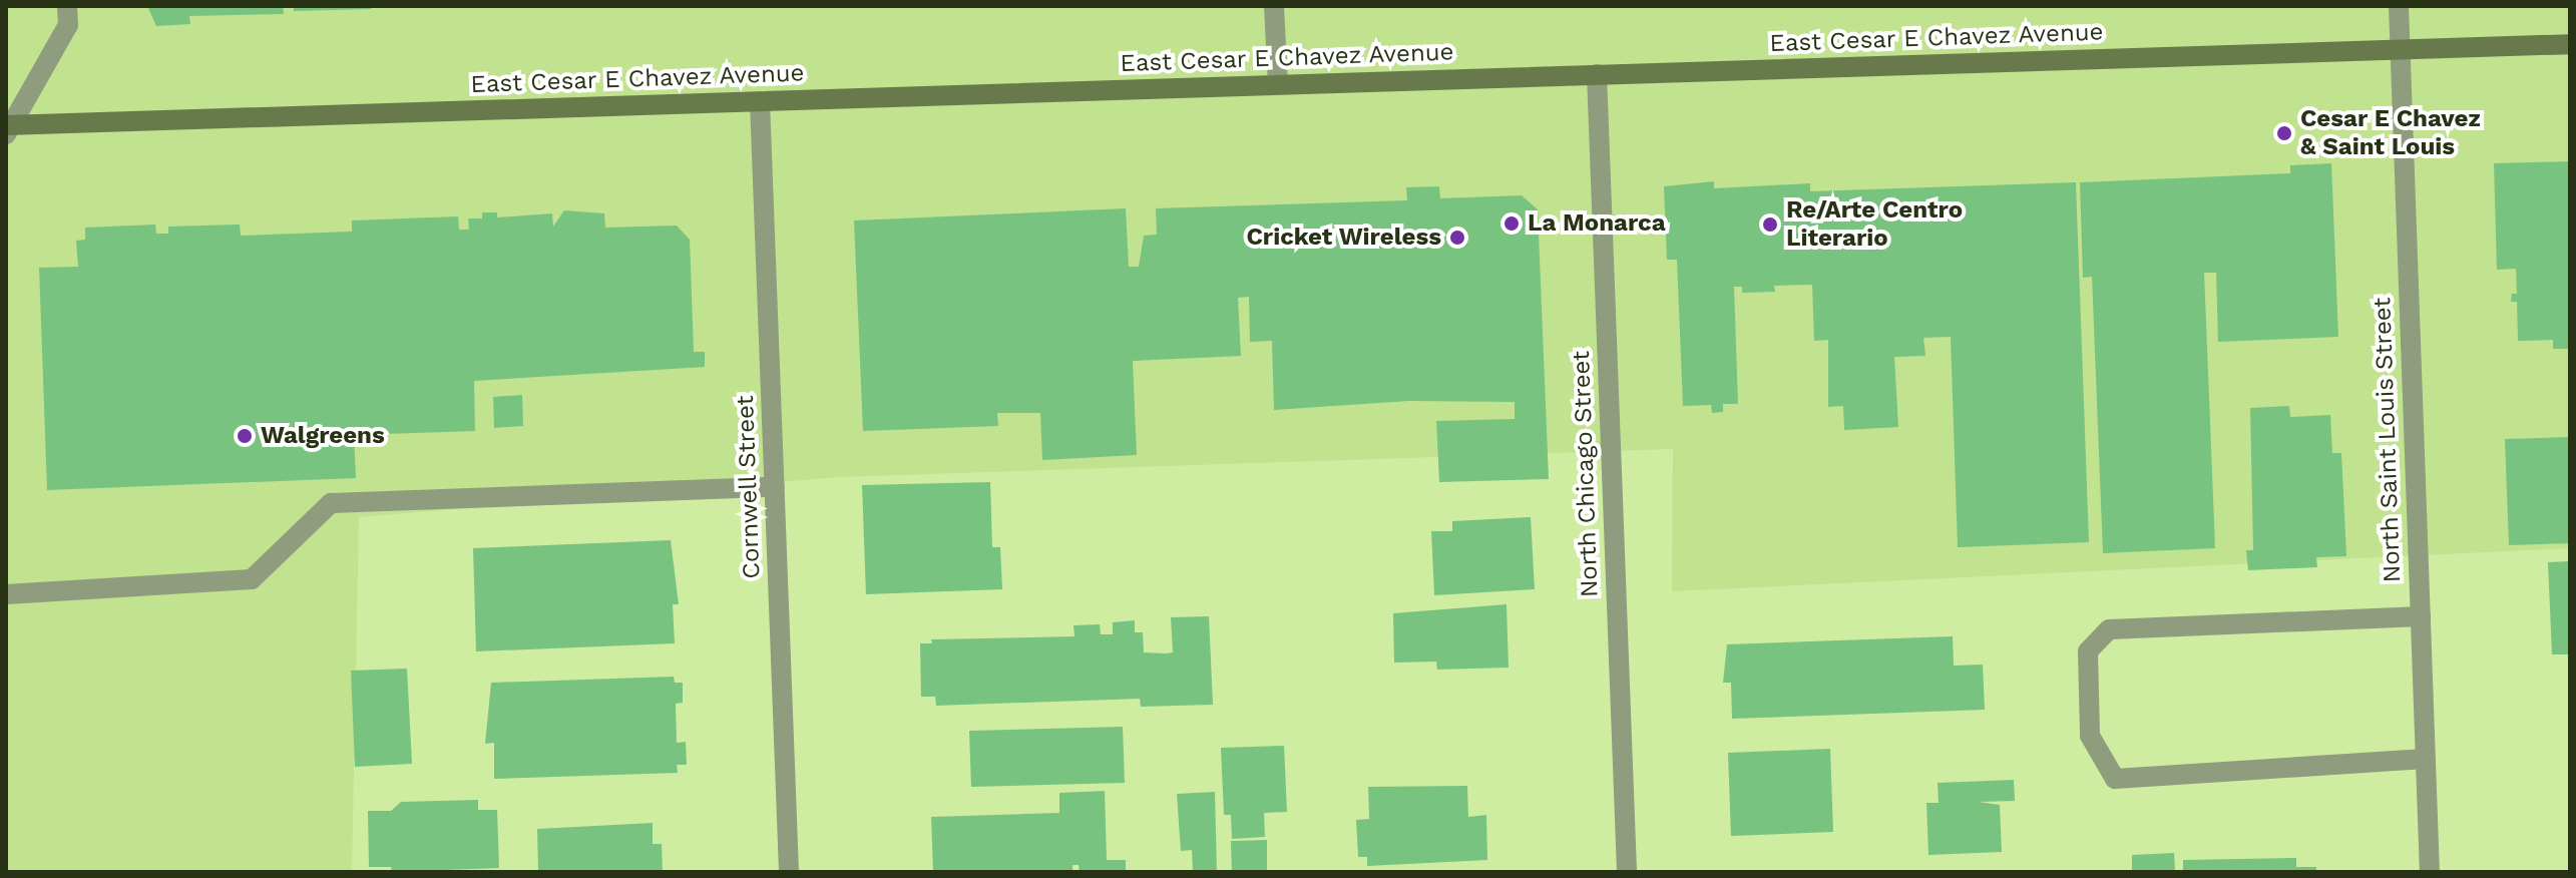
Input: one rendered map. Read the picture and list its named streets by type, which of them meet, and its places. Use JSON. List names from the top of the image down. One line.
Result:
{"streets":{"main road":["East Cesar E Chavez Avenue"],"street":["North Saint Louis Street","North Chicago Street","Cornwell Street"]},"crossings":[["East Cesar E Chavez Avenue","North Saint Louis Street"],["East Cesar E Chavez Avenue","North Chicago Street"],["East Cesar E Chavez Avenue","Cornwell Street"]],"places":["Cesar E Chavez & Saint Louis","La Monarca","Re/Arte Centro Literario","Cricket Wireless","Walgreens"]}
